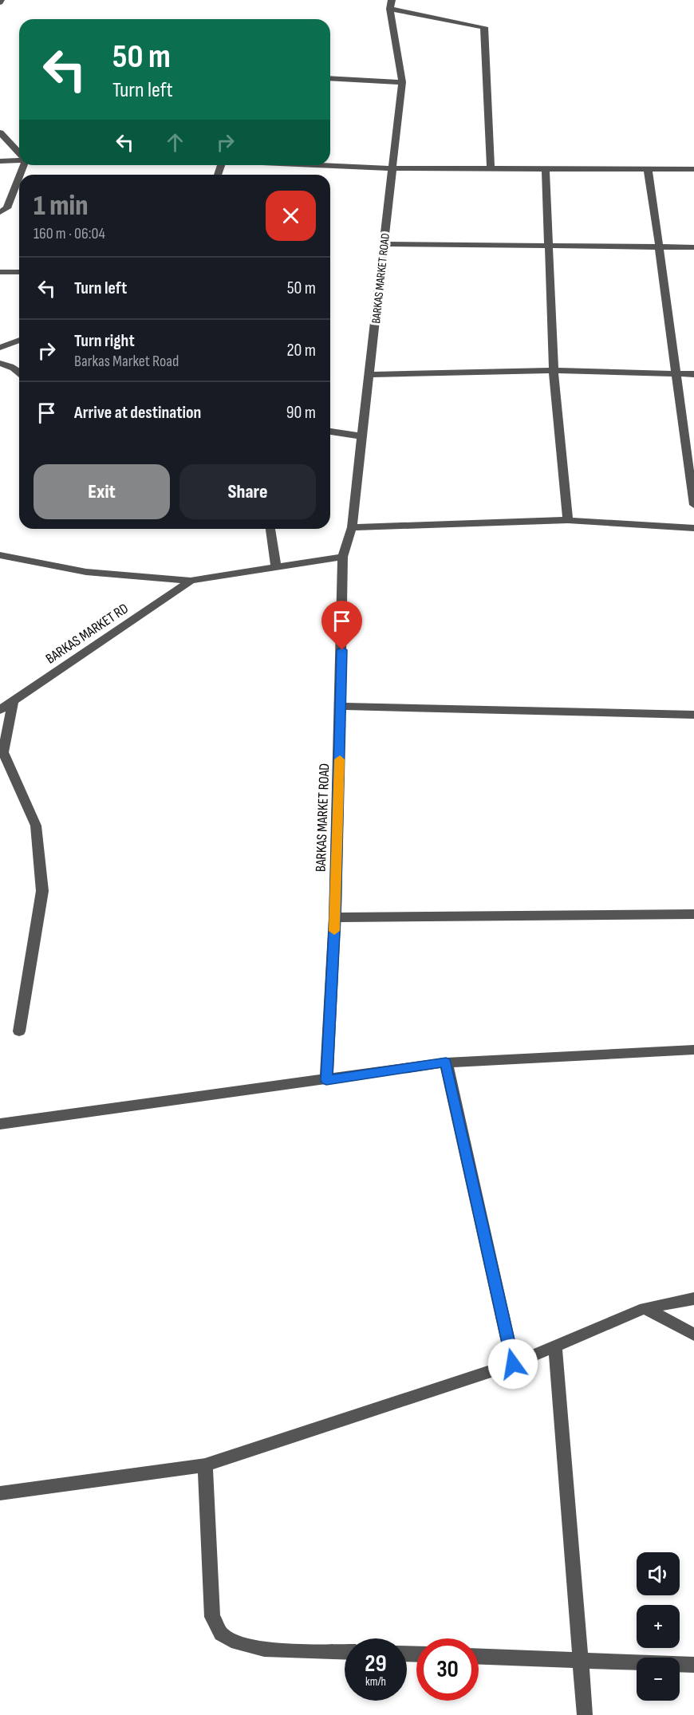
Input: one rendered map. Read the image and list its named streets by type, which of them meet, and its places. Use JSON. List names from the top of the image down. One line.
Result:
{"streets":{"street":["BARKAS MARKET ROAD","BARKAS MARKET RD"]},"page":{"turn":["50 m","Turn left"],"heading":["1 min","160 m · 06:04"],"list":[{"name":"Turn left","value":"50 m"},{"name":"Turn right","note":"Barkas Market Road","value":"20 m"},{"name":"Arrive at destination","value":"90 m"}],"buttons":["Exit","Share"],"map_buttons":["+","−"],"speed":"29 km/h","limit":"30"}}
